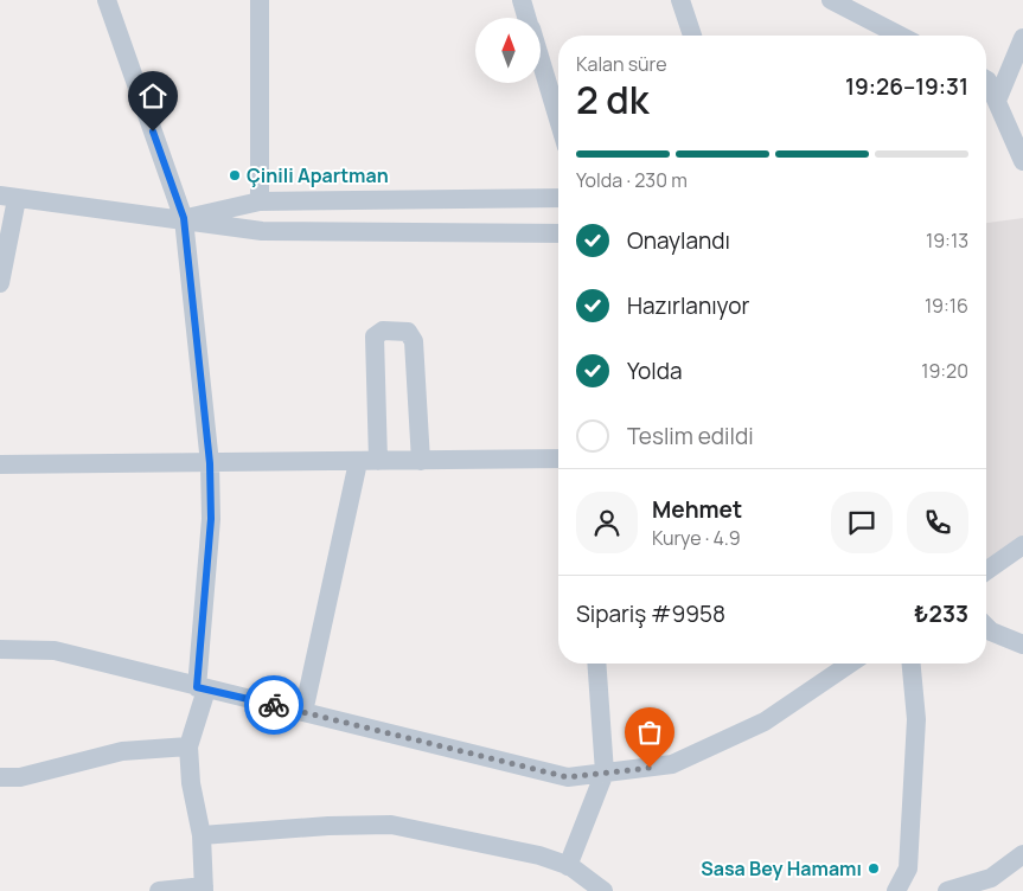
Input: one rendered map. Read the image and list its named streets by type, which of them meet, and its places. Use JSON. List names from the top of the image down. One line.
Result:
{"places":["Çinili Apartman","Sasa Bey Hamamı"],"north":"top","page":{"heading":["2 dk","Kalan süre","19:26–19:31"],"panel":["Mehmet","Kurye · 4.9","Sipariş #9958","₺233"],"bar":"Yolda · 230 m","list":[["Onaylandı","19:13"],["Hazırlanıyor","19:16"],["Yolda","19:20"],"Teslim edildi"]}}
